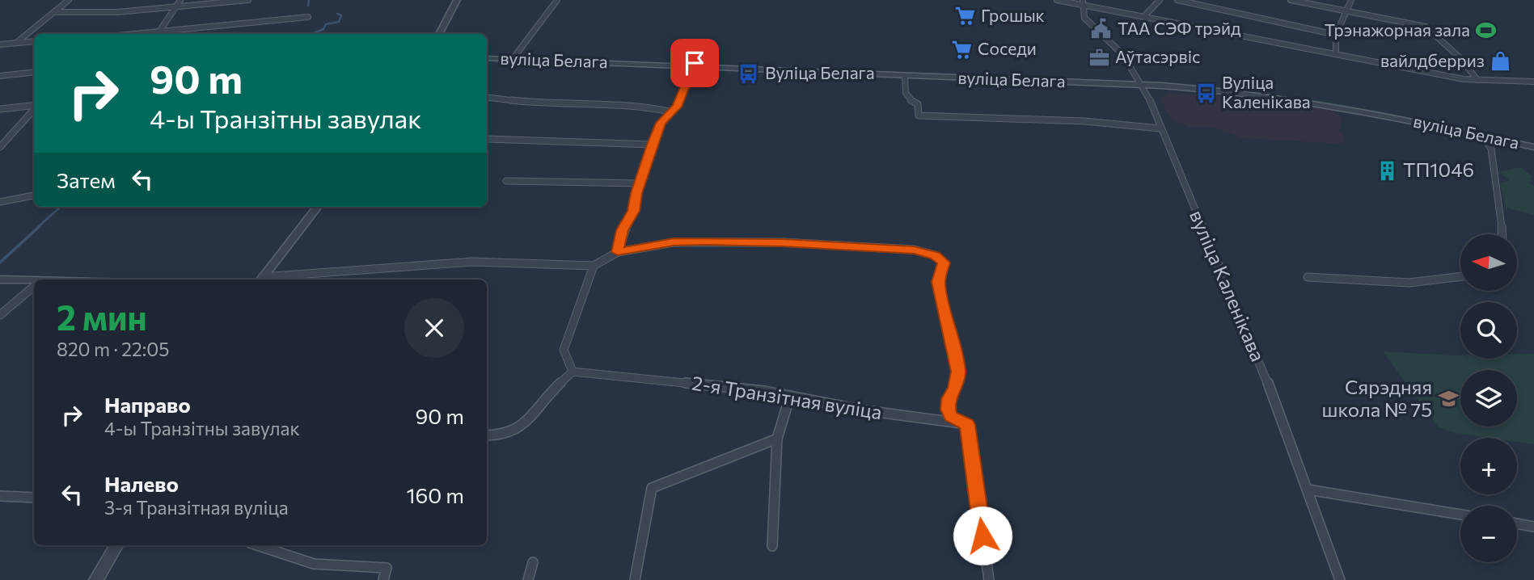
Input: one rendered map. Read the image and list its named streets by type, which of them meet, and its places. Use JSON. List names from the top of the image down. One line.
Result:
{"streets":{"street":["вуліца Белага","вуліца Каленікава","2-я Транзітная вуліца"]},"crossings":[["вуліца Белага","вуліца Каленікава"]],"places":{"supermarket":["Грошык","Соседи"],"public building":["ТАА СЭФ трэйд"],"sports":["Трэнажорная зала"],"office":["Аўтасэрвіс"],"shop":["вайлдберриз"],"bus stop":["Вуліца Белага","Вуліца Каленікава"],"building":["ТП1046"],"school or university":["Сярэдняя школа № 75"]},"north":"left","page":{"turn":["90 m","4-ы Транзітны завулак"],"then":"Затем","map_buttons":["+","−"],"heading":["2 мин","820 m · 22:05"],"list":[{"name":"Направо","note":"4-ы Транзітны завулак","value":"90 m"},{"name":"Налево","note":"3-я Транзітная вуліца","value":"160 m"}]}}
